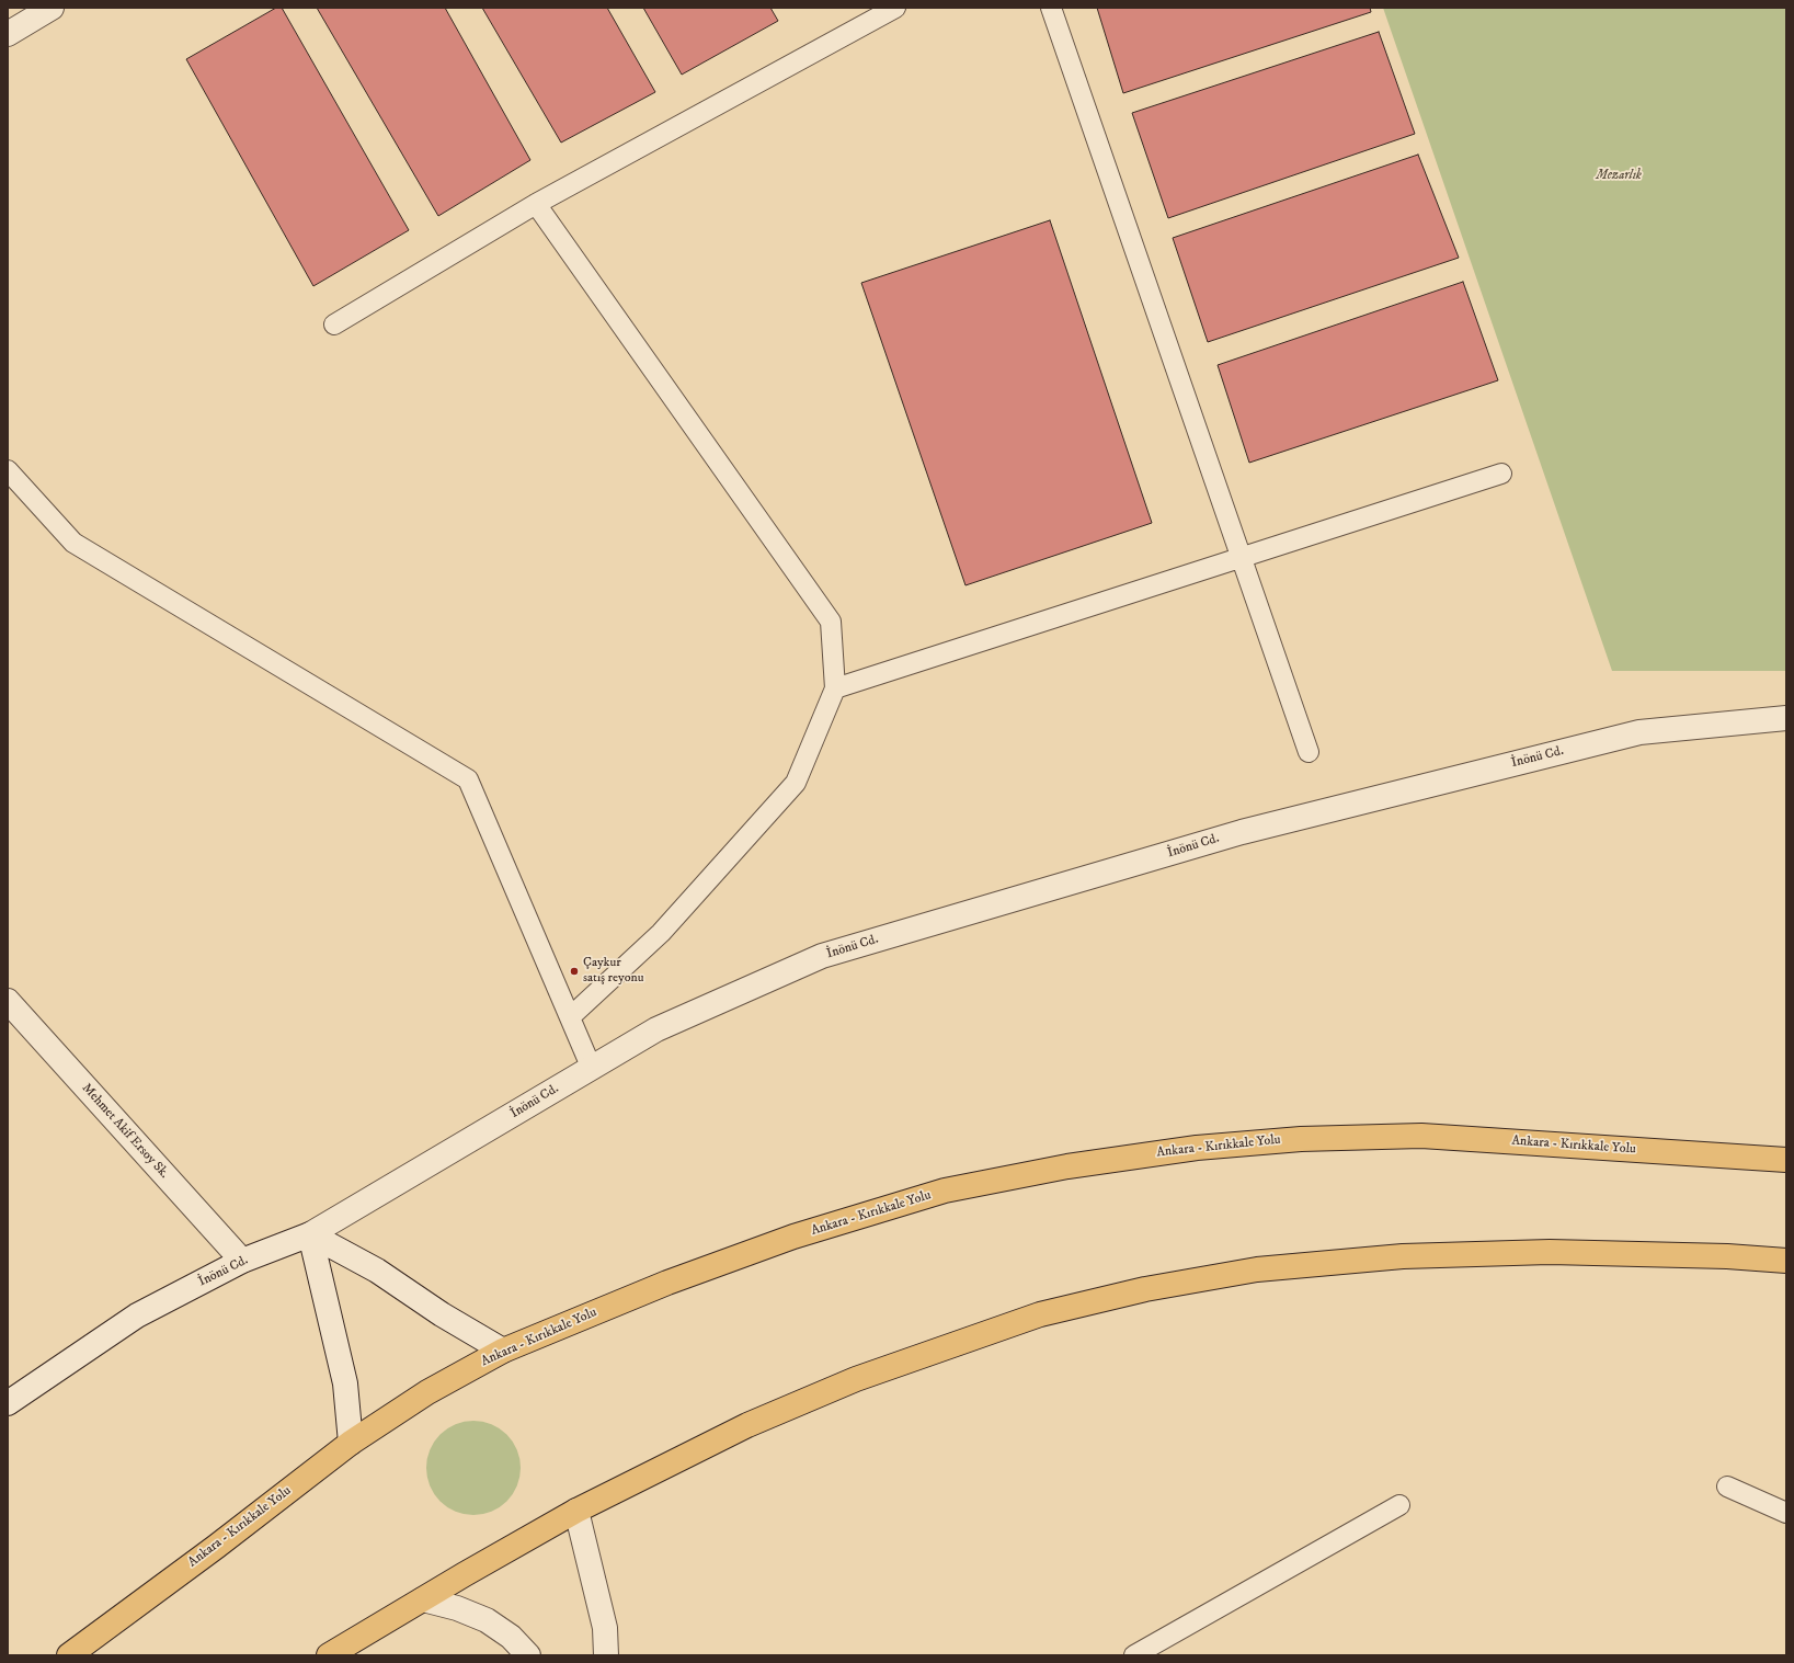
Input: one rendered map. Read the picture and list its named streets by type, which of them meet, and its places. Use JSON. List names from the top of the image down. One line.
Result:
{"streets":{"highway":["Ankara - Kırıkkale Yolu"],"street":["İnönü Cd.","Mehmet Akif Ersoy Sk."]},"crossings":[["İnönü Cd.","Mehmet Akif Ersoy Sk."]],"parks":["Mezarlık"],"places":["Çaykur satış reyonu"]}
